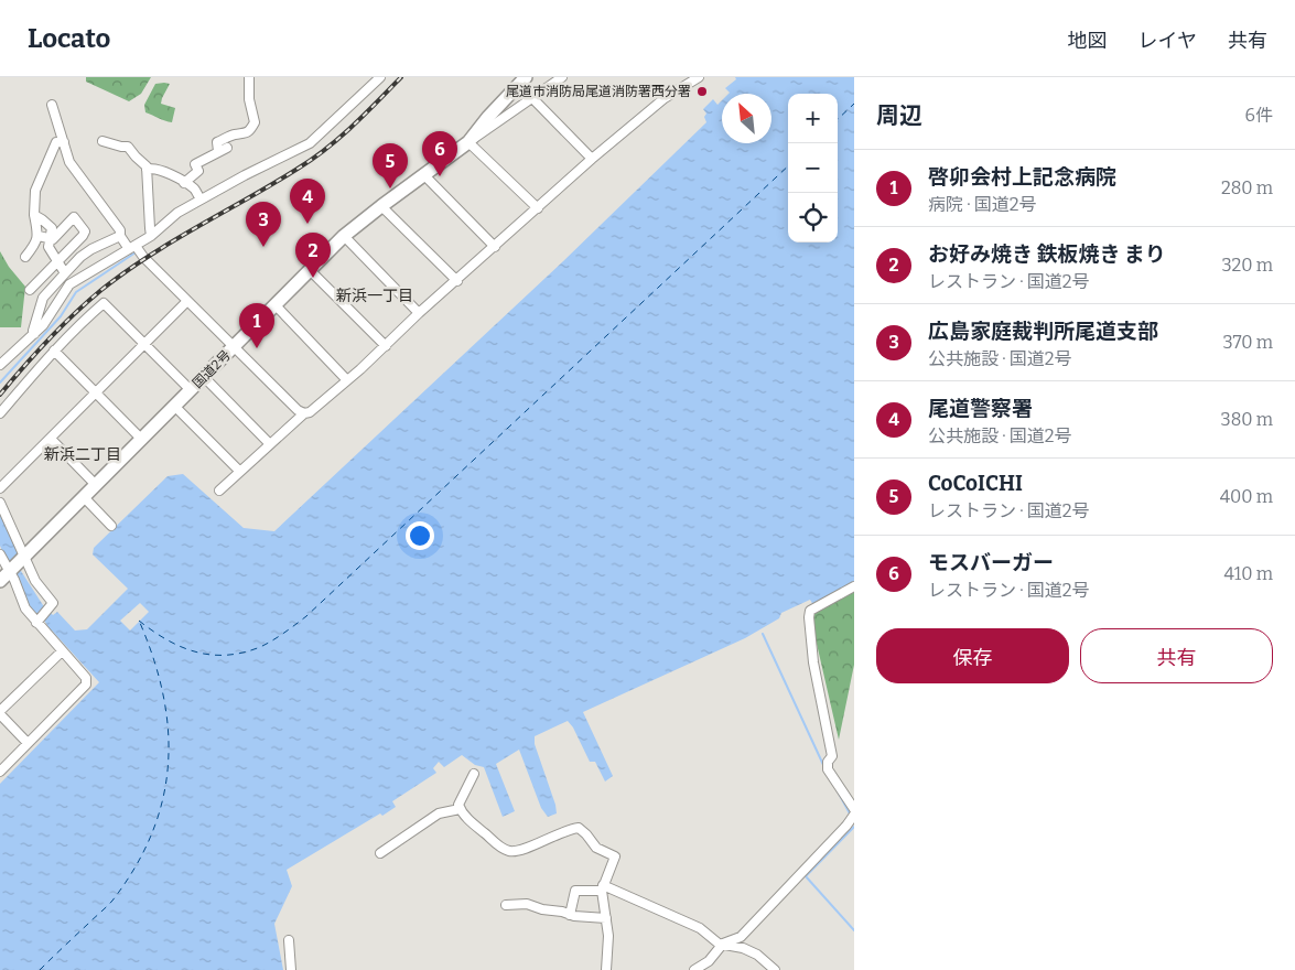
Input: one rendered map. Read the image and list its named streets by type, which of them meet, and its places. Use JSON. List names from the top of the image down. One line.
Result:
{"streets":{"highway":["国道2号"]},"districts":["新浜一丁目","新浜二丁目"],"places":["尾道市消防局尾道消防署西分署"],"north":"top left","page":{"header":"Locato","nav":["地図","レイヤ","共有"],"heading":["周辺","6件"],"map_buttons":["+","−"],"pins":["6","5","4","3","2","1"],"list":[{"mark":"1","name":"啓卯会村上記念病院","note":"病院 · 国道2号","value":"280 m"},{"mark":"2","name":"お好み焼き 鉄板焼き まり","note":"レストラン · 国道2号","value":"320 m"},{"mark":"3","name":"広島家庭裁判所尾道支部","note":"公共施設 · 国道2号","value":"370 m"},{"mark":"4","name":"尾道警察署","note":"公共施設 · 国道2号","value":"380 m"},{"mark":"5","name":"CoCoICHI","note":"レストラン · 国道2号","value":"400 m"},{"mark":"6","name":"モスバーガー","note":"レストラン · 国道2号","value":"410 m"}],"buttons":["保存","共有"]}}
